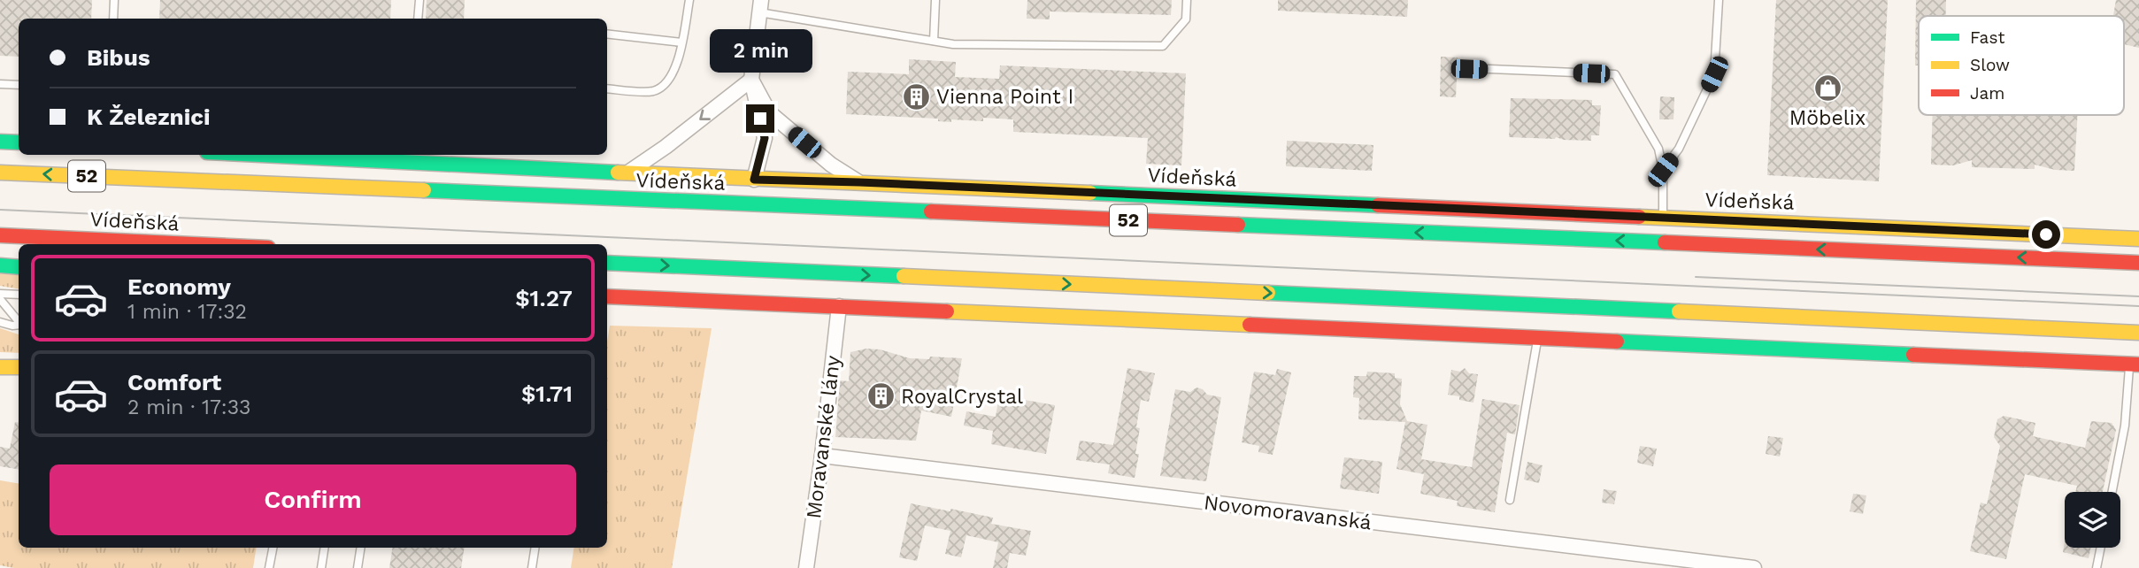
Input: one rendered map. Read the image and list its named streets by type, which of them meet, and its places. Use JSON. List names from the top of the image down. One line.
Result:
{"streets":{"main road":["52","Vídeňská"],"street":["Moravanské lány","Novomoravanská"]},"crossings":[["Moravanské lány","Novomoravanská"]],"places":{"shop":["Möbelix"],"building":["Vienna Point I","RoyalCrystal"]},"legend":["Fast","Slow","Jam"],"page":{"banner":["Bibus","K Železnici"],"bubble":"2 min","list":[{"name":"Economy","note":"1 min · 17:32","value":"$1.27"},{"name":"Comfort","note":"2 min · 17:33","value":"$1.71"}],"buttons":"Confirm"}}
